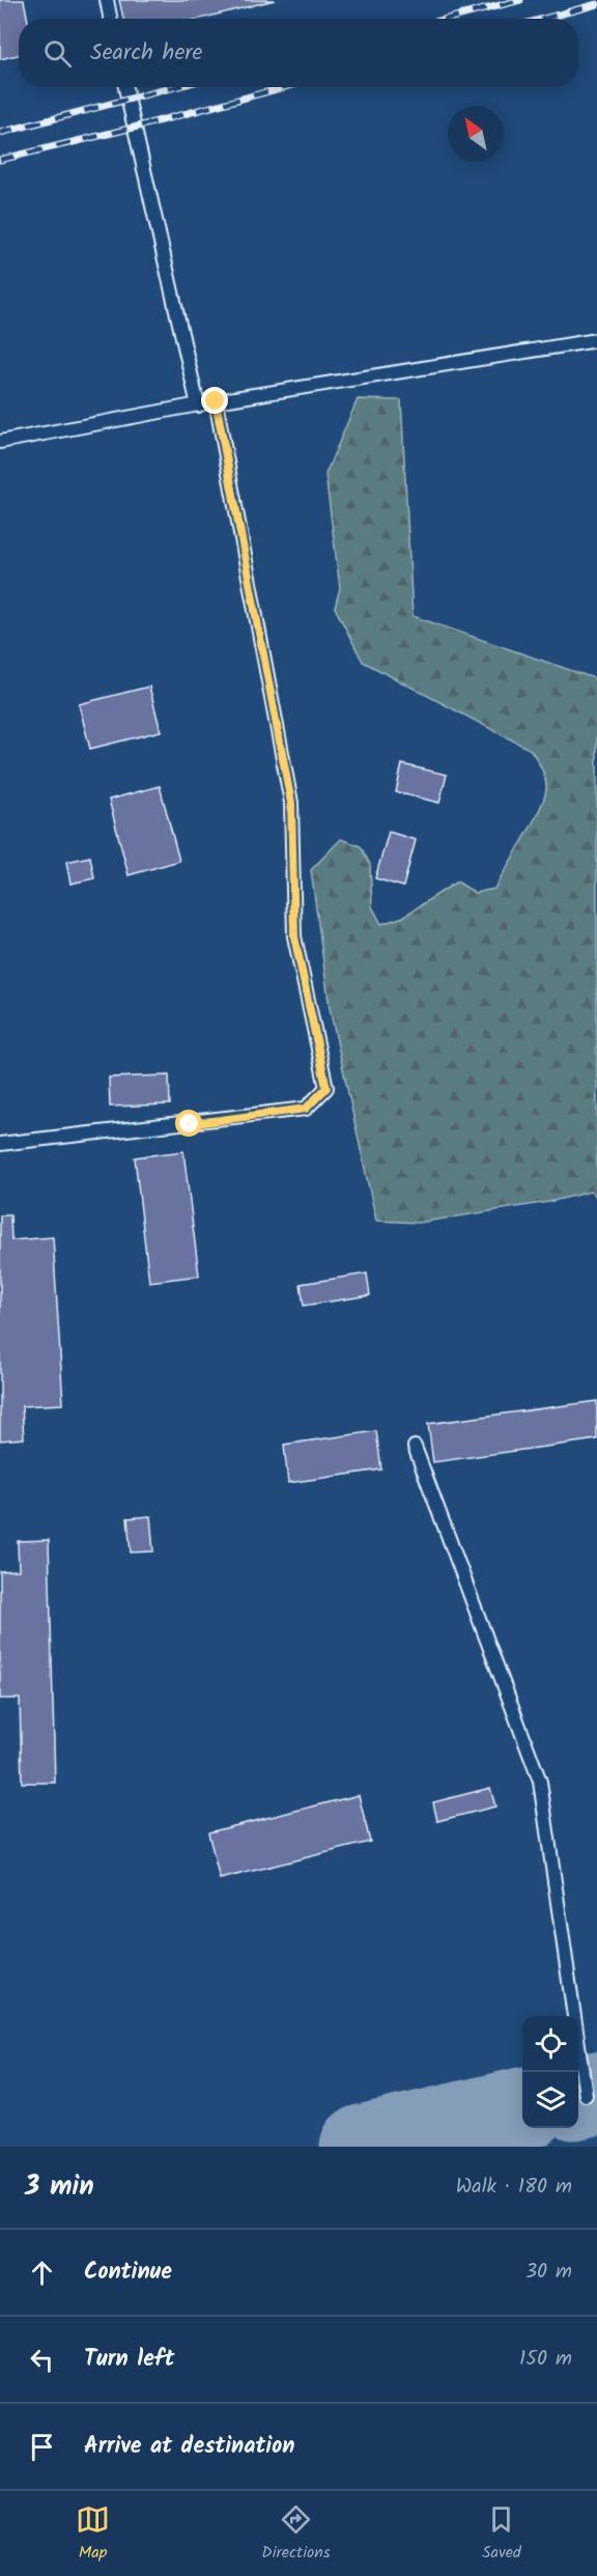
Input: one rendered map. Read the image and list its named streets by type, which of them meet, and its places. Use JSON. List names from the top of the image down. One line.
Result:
{"north":"top left","page":{"search":"Search here","heading":["3 min","Walk · 180 m"],"list":[["Continue","30 m"],["Turn left","150 m"],"Arrive at destination"],"nav":["Map","Directions","Saved"]}}
